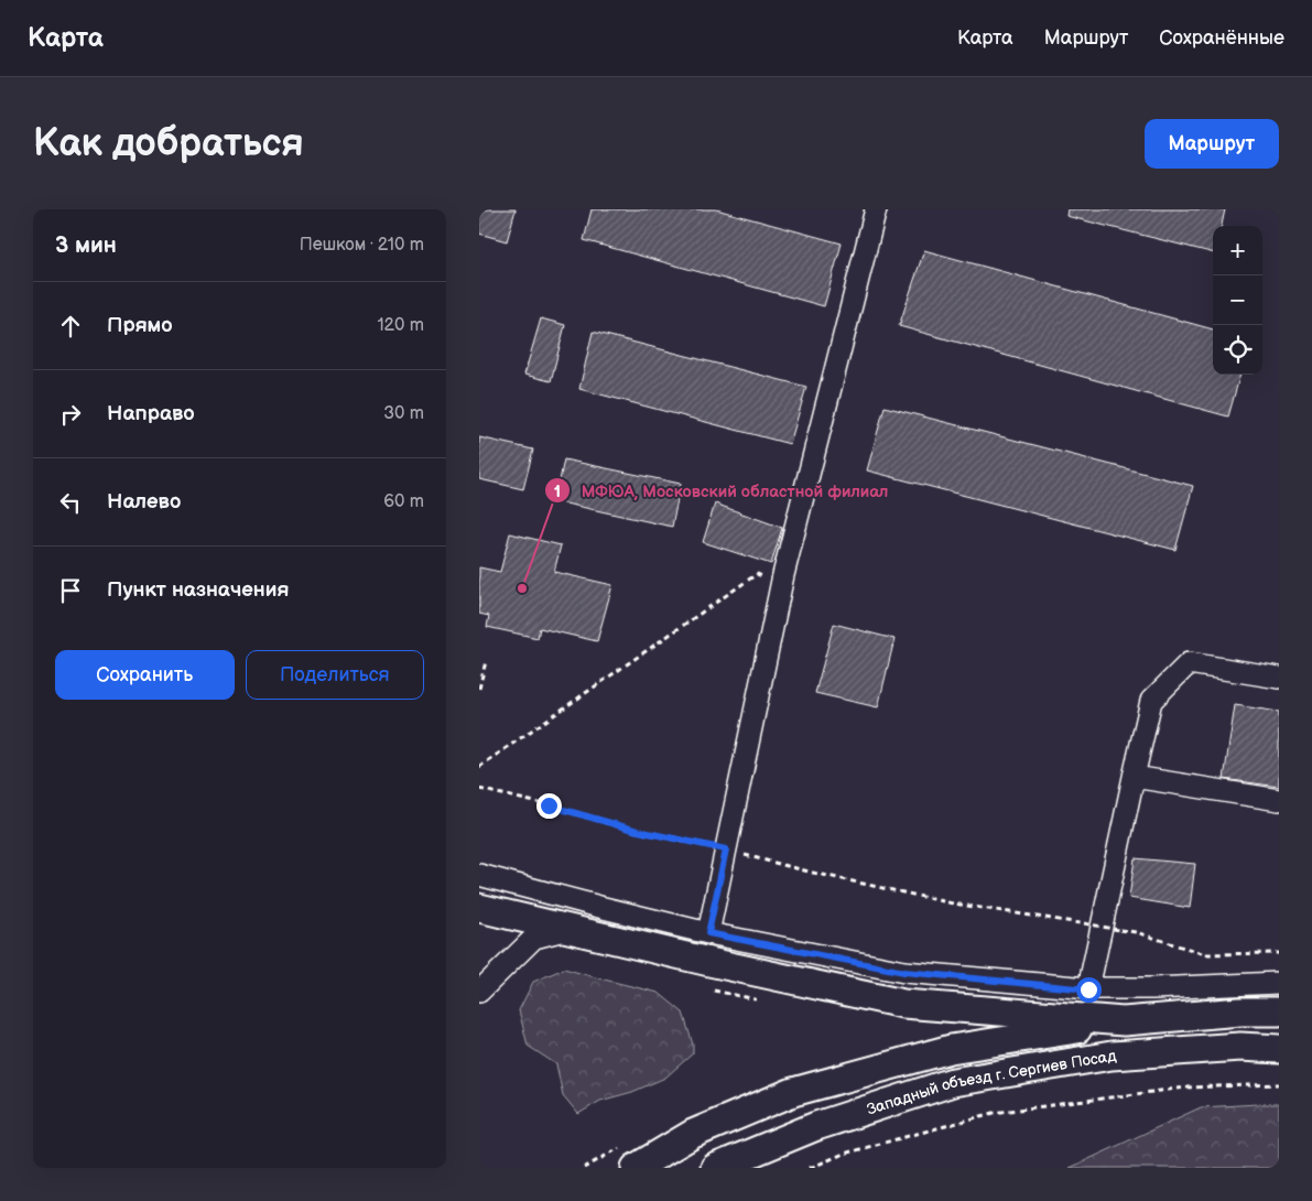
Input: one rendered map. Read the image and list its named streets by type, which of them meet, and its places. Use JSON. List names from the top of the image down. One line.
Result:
{"streets":{"main road":["Западный объезд г. Сергиев Посад"]},"places":["МФЮА, Московский областной филиал"],"page":{"header":"Карта","nav":["Карта","Маршрут","Сохранённые"],"buttons":["Маршрут",["Сохранить","Поделиться"]],"title":"Как добраться","heading":["3 мин","Пешком · 210 m"],"map_buttons":["+","−"],"list":[["Прямо","120 m"],["Направо","30 m"],["Налево","60 m"],"Пункт назначения"]}}
